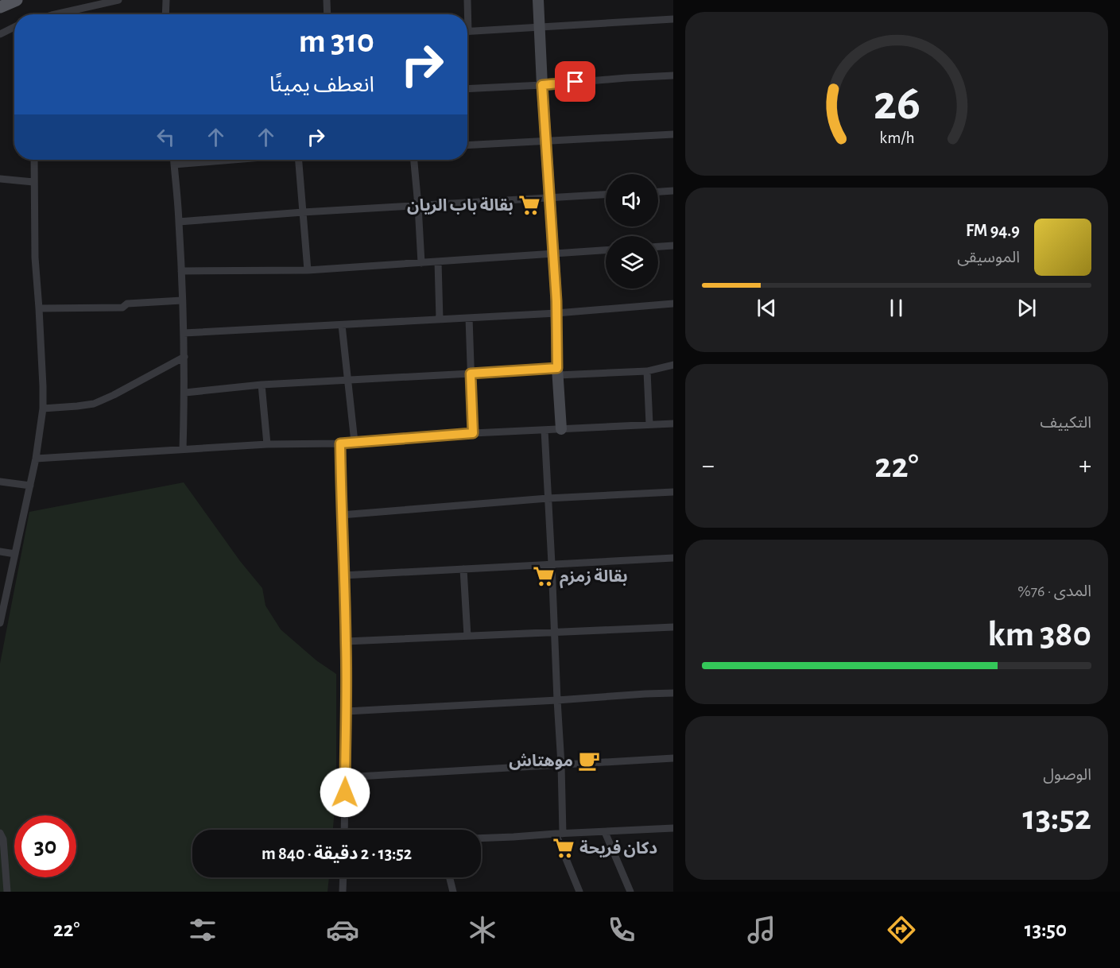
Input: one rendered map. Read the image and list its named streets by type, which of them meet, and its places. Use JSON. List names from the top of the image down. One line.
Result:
{"places":{"supermarket":["بقالة باب الريان","بقالة زمزم","دكان فريحة"],"cafe":["موهتاش"]},"page":{"turn":["310 m","انعطف يمينًا"],"song":["94.9 FM","الموسيقى"],"tile":["التكييف",["المدى · 76%","380 km"],["الوصول","13:52"]],"heat":["−","22°","+"],"limit":"30","trip":"13:52 · 2 دقيقة · 840 m","tabs":["13:50","22°"],"gauge":["26","km/h"]}}
